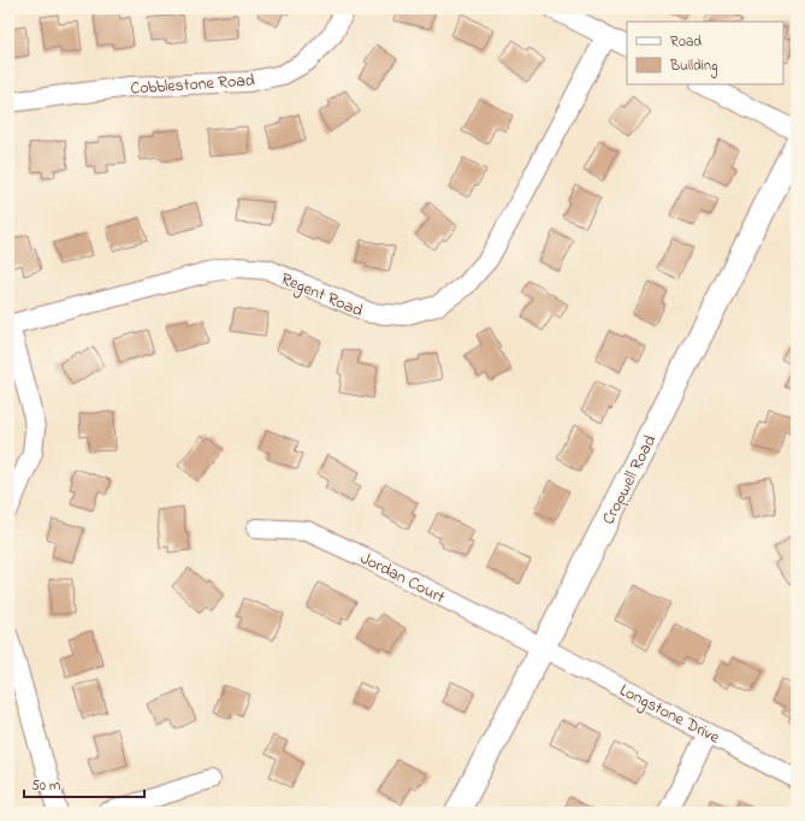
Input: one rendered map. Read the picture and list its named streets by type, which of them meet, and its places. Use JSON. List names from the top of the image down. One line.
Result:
{"streets":{"street":["Cobblestone Road","Regent Road","Cropwell Road","Jordan Court","Longstone Drive"]},"crossings":[["Cropwell Road","Jordan Court"],["Cropwell Road","Longstone Drive"],["Jordan Court","Longstone Drive"]],"legend":["Road","Building"],"scale_bar":"50 m"}
